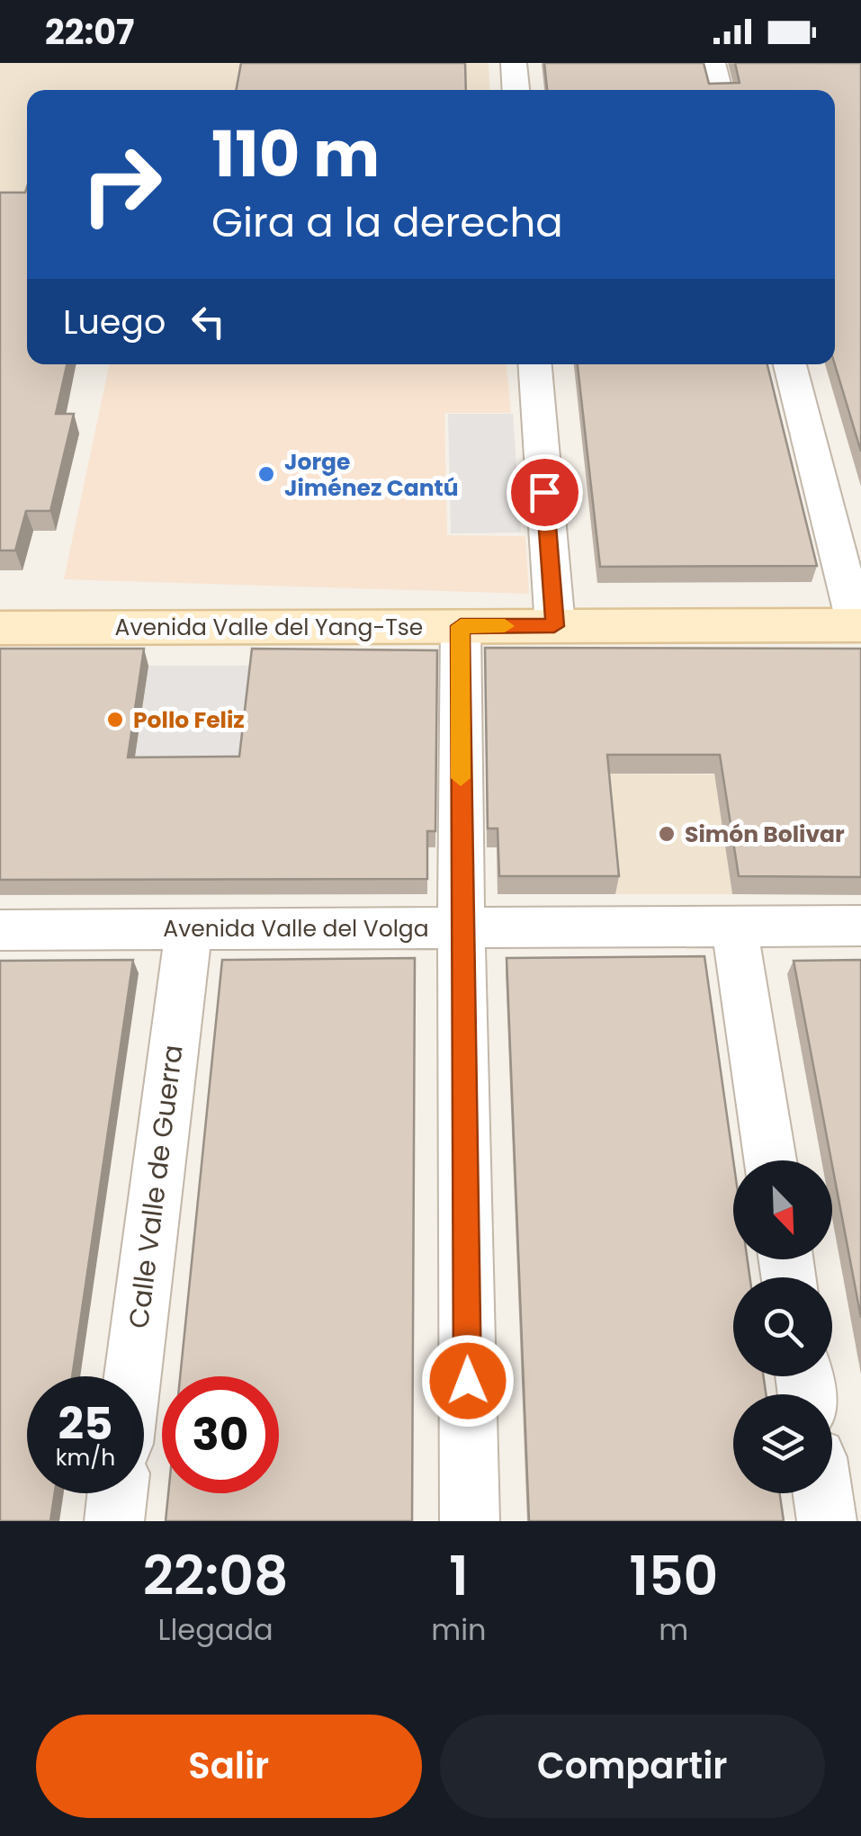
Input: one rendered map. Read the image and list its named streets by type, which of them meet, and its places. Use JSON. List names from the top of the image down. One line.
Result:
{"streets":{"street":["Avenida Valle del Yang-Tse","Avenida Valle del Volga","Calle Valle de Guerra"]},"crossings":[["Avenida Valle del Volga","Calle Valle de Guerra"]],"places":["Jorge Jiménez Cantú","Pollo Feliz","Simón Bolivar"],"north":"bottom right","page":{"status":"22:07","turn":["110 m","Gira a la derecha"],"then":"Luego","speed":"25 km/h","limit":"30","eta":["22:08","Llegada","1","min","150","m"],"buttons":["Salir","Compartir"]}}
